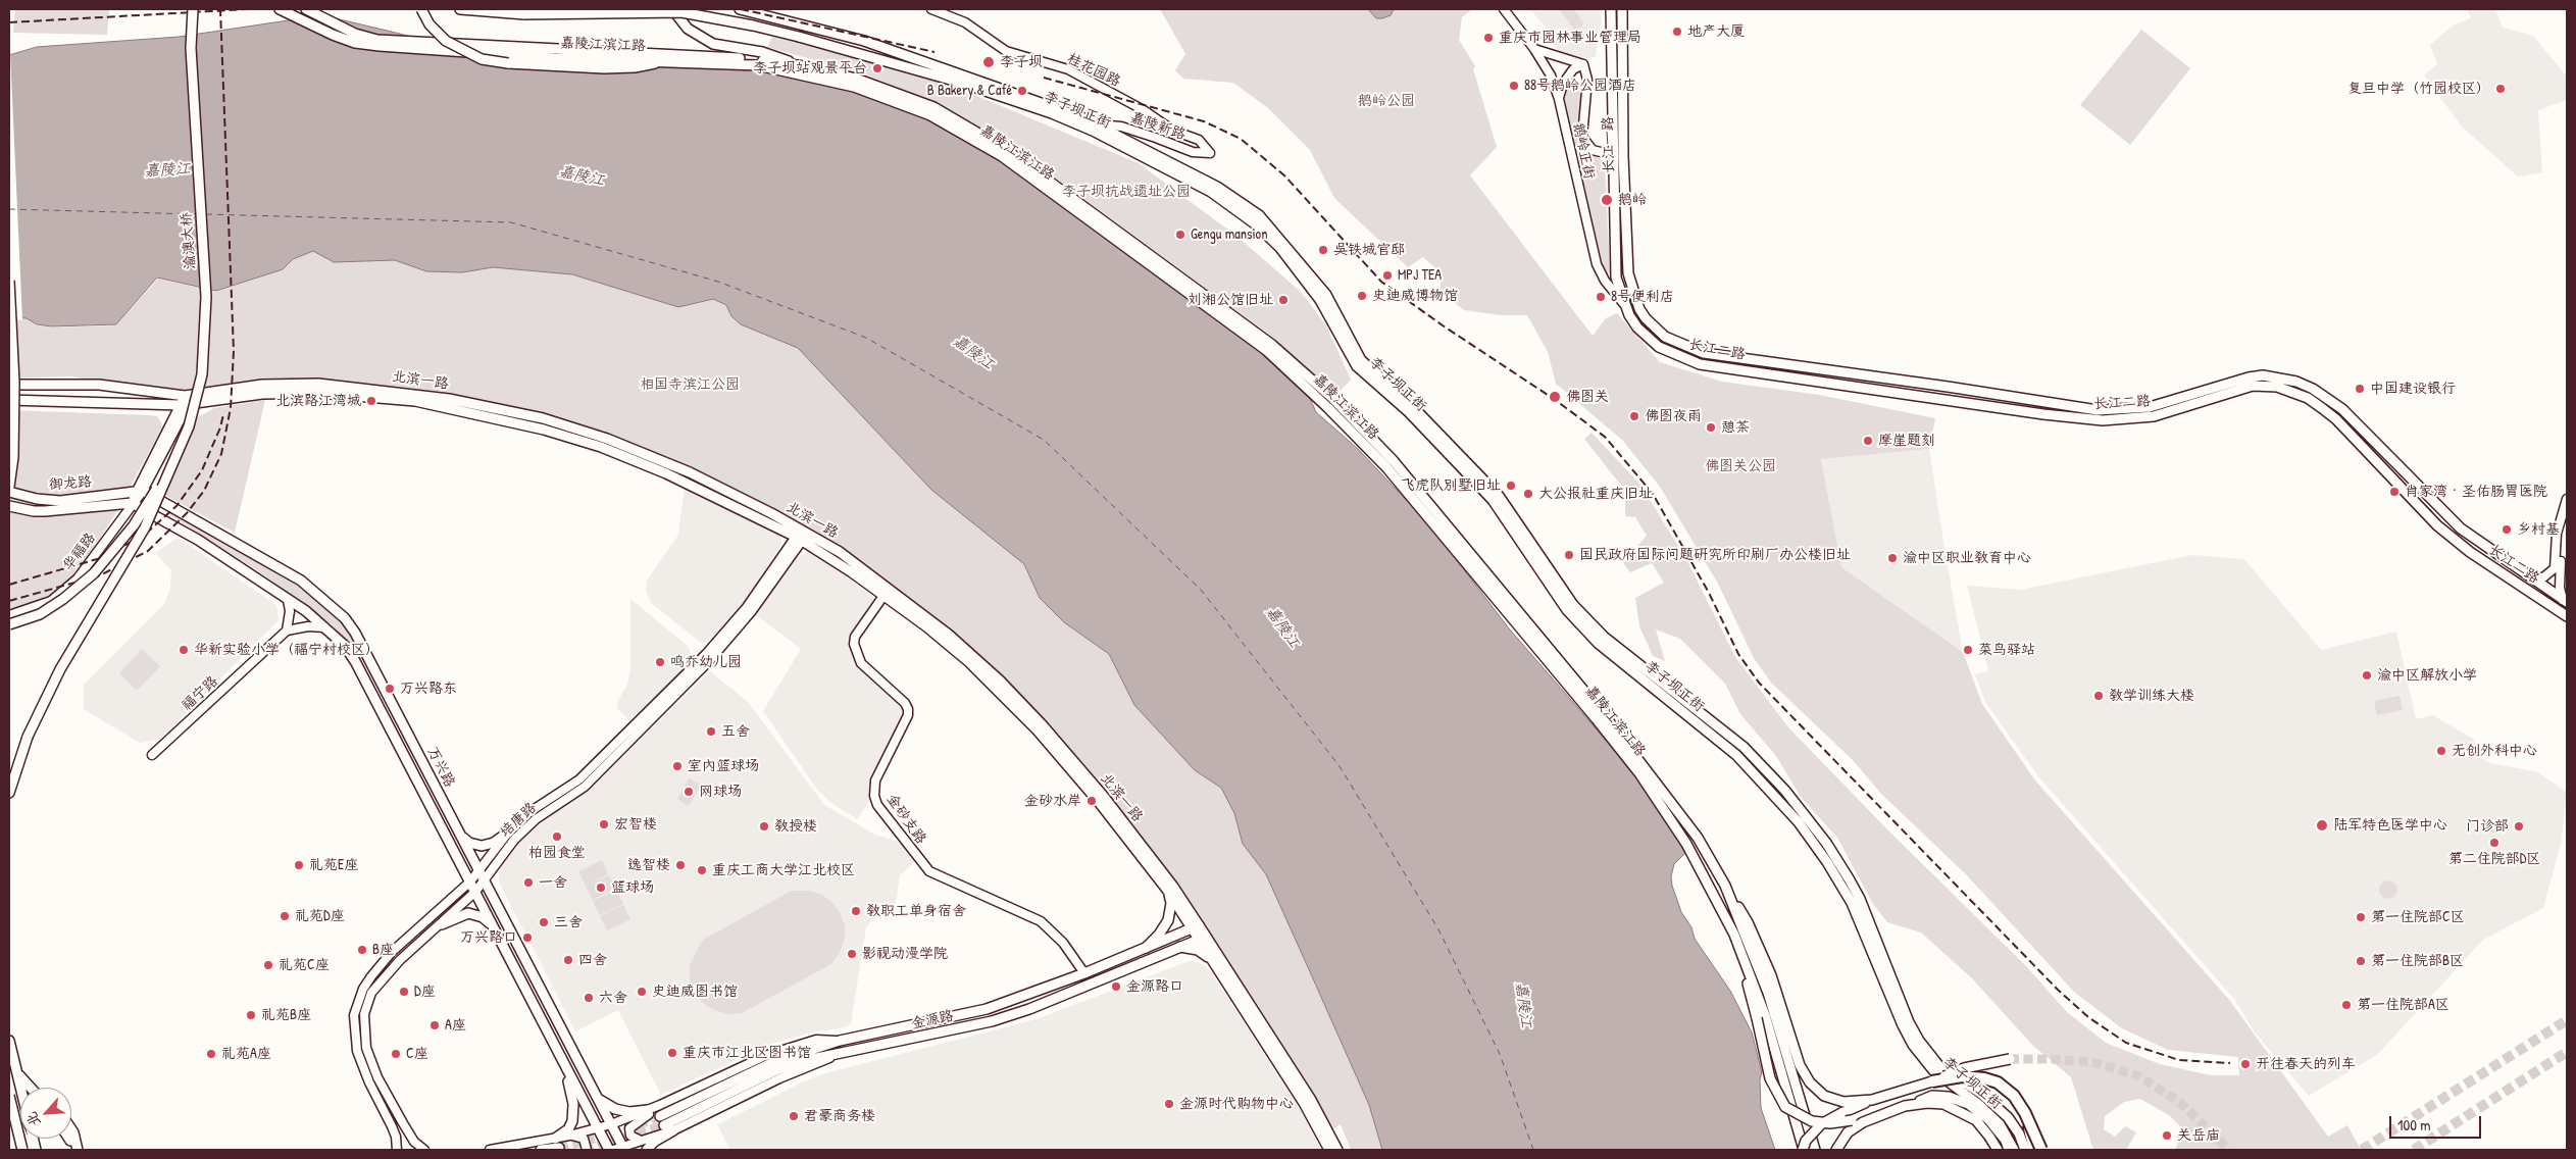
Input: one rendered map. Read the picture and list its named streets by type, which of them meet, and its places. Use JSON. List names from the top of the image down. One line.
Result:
{"streets":{"main road":["嘉陵江滨江路","李子坝正街","长江一路","渝澳大桥","长江二路","北滨一路","御龙路","万兴路","金源路"],"street":["桂花园路","嘉陵新路","鹅岭正街","华福路","福宁路","金砂支路","培唐路"]},"crossings":[["桂花园路","嘉陵新路"],["李子坝正街","嘉陵新路"],["长江一路","鹅岭正街"],["长江一路","长江二路"],["鹅岭正街","长江二路"],["北滨一路","华福路"],["北滨一路","金砂支路"],["北滨一路","培唐路"],["北滨一路","金源路"],["御龙路","华福路"],["御龙路","万兴路"],["华福路","万兴路"],["万兴路","培唐路"],["金砂支路","金源路"]],"water":["嘉陵江"],"parks":["鹅岭公园","李子坝抗战遗址公园","相国寺滨江公园","佛图关公园"],"places":["地产大厦","重庆市园林事业管理局","李子坝","李子坝站观景平台","88号鹅岭公园酒店","复旦中学（竹园校区）","B Bakery & Café","鹅岭","Gengu mansion","吴铁城官邸","MPJ TEA","史迪威博物馆","8号便利店","刘湘公馆旧址","中国建设银行","佛图关","北滨路江湾城","佛图夜雨","憩茶","摩崖题刻","飞虎队别墅旧址","肖家湾‧圣佑肠胃医院","大公报社重庆旧址","乡村基","国民政府国际问题研究所印刷厂办公楼旧址","渝中区职业教育中心","华新实验小学（福宁村校区）","菜鸟驿站","鸣乔幼儿园","渝中区解放小学","万兴路东","教学训练大楼","五舍","无创外科中心","室内篮球场","网球场","金砂水岸","宏智楼","陆军特色医学中心","教授楼","门诊部","柏园食堂","第二住院部D区","礼苑E座","逸智楼","重庆工商大学江北校区","一舍","篮球场","教职工单身宿舍","礼苑D座","第一住院部C区","三舍","万兴路口","B座","影视动漫学院","四舍","第一住院部B区","礼苑C座","金源路口","D座","史迪威图书馆","六舍","第一住院部A区","礼苑B座","A座","重庆市江北区图书馆","礼苑A座","C座","开往春天的列车","金源时代购物中心","君豪商务楼","关岳庙"],"scale_bar":"100 m","north":"bottom left"}
